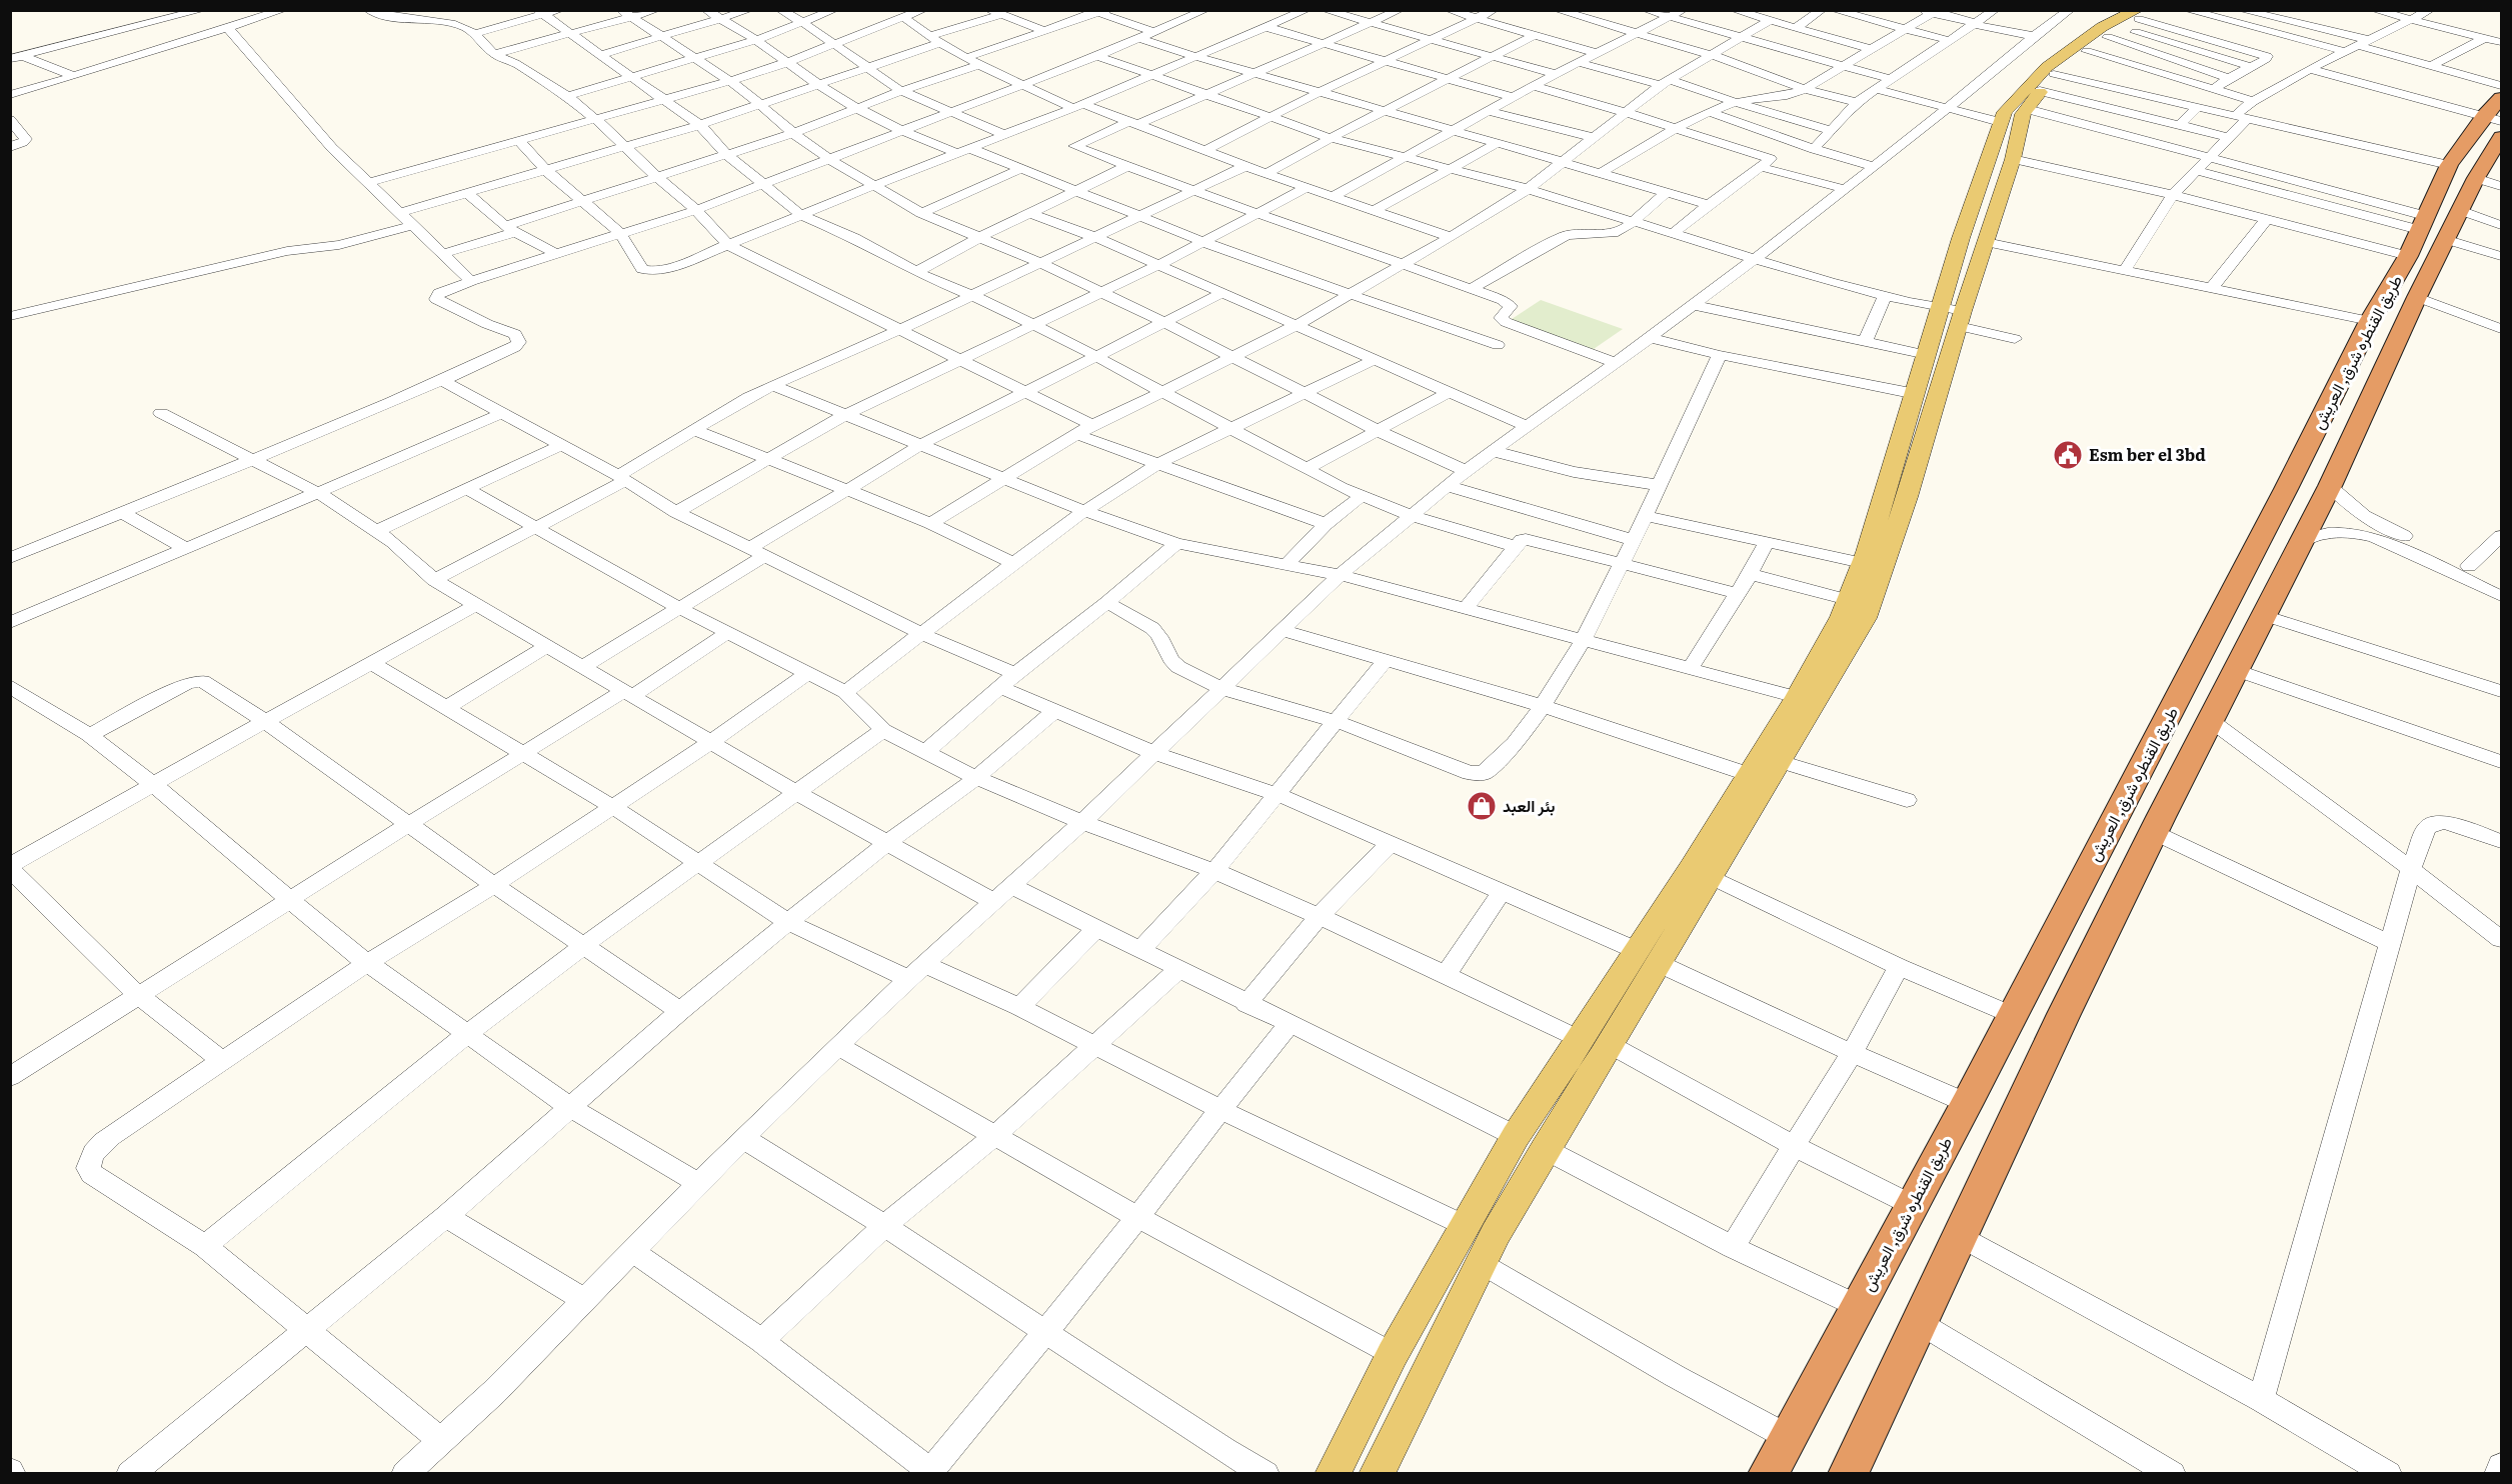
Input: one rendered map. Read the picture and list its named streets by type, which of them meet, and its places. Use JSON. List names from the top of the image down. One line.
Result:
{"streets":{"highway":["طريق القنطره شرق, العريش"]},"places":{"public building":["Esm ber el 3bd"],"shop":["بئر العبد"]}}
